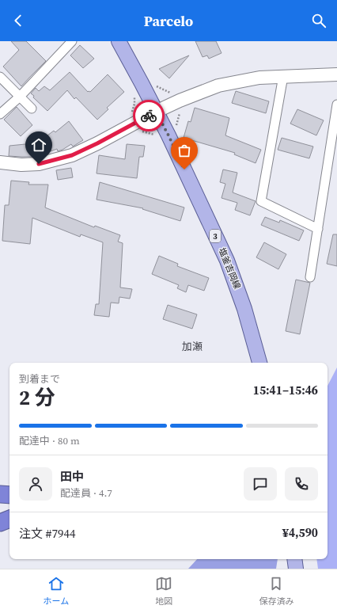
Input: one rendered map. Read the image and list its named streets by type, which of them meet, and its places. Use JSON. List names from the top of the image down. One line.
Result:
{"streets":{"main road":["3","塩釜吉岡線"]},"districts":["加瀬"],"page":{"header":"Parcelo","heading":["2 分","到着まで","15:41–15:46"],"panel":["田中","配達員 · 4.7","注文 #7944","¥4,590"],"bar":"配達中 · 80 m","tabs":["ホーム","地図","保存済み"]}}
